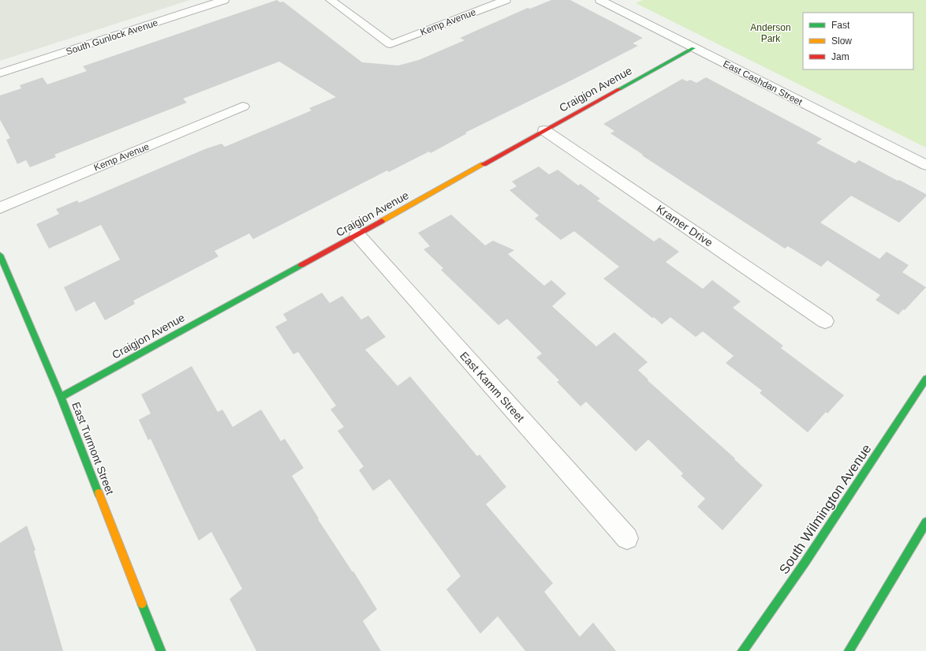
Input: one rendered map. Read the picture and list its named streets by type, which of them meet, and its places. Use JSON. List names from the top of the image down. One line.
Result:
{"streets":{"street":["Kemp Avenue","South Gunlock Avenue","East Cashdan Street","Craigjon Avenue","Kramer Drive","East Kamm Street","East Turmont Street","South Wilmington Avenue"]},"crossings":[["East Cashdan Street","Craigjon Avenue"],["Craigjon Avenue","Kramer Drive"],["Craigjon Avenue","East Kamm Street"],["Craigjon Avenue","East Turmont Street"]],"parks":["Anderson Park"],"legend":["Fast","Slow","Jam"]}
